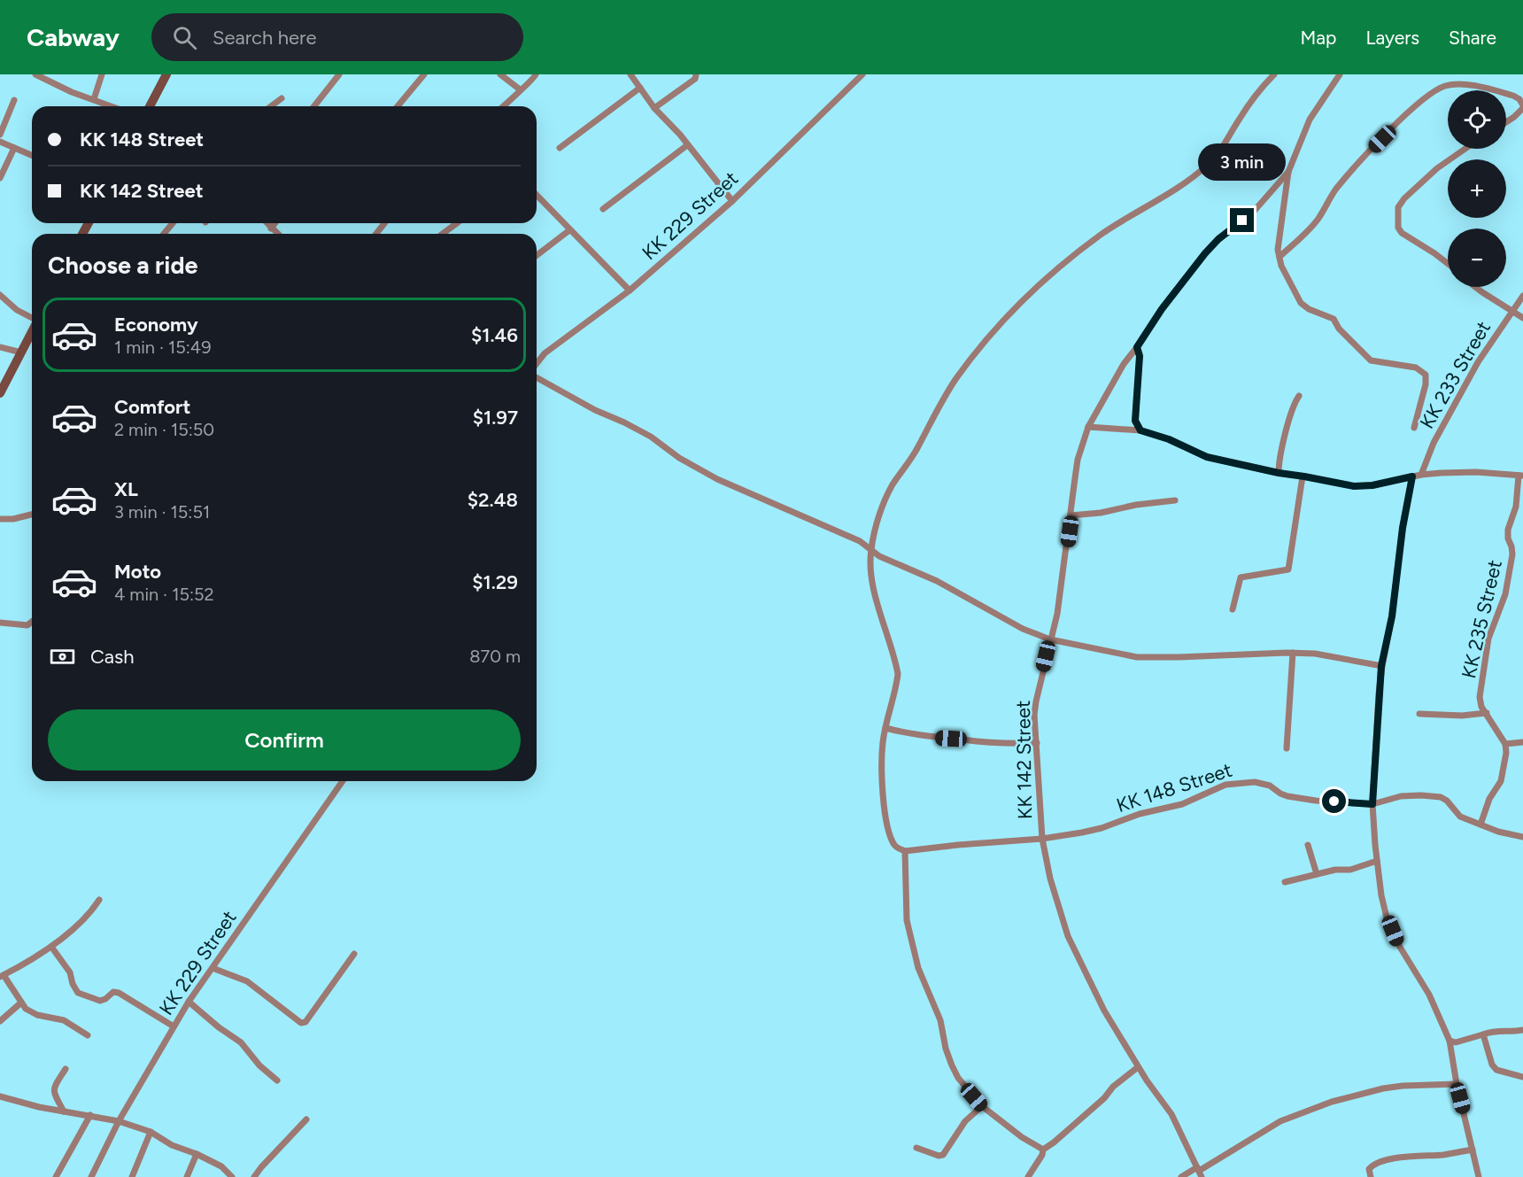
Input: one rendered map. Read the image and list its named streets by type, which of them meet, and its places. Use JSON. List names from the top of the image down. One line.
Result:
{"streets":{"street":["KK 229 Street","KK 233 Street","KK 235 Street","KK 142 Street","KK 148 Street"]},"crossings":[["KK 142 Street","KK 148 Street"]],"page":{"header":"Cabway","search":"Search here","nav":["Map","Layers","Share"],"map_buttons":["+","−"],"banner":["KK 148 Street","KK 142 Street"],"bubble":"3 min","heading":"Choose a ride","list":[{"name":"Economy","note":"1 min · 15:49","value":"$1.46"},{"name":"Comfort","note":"2 min · 15:50","value":"$1.97"},{"name":"XL","note":"3 min · 15:51","value":"$2.48"},{"name":"Moto","note":"4 min · 15:52","value":"$1.29"}],"pay":["Cash","870 m"],"buttons":"Confirm"}}
